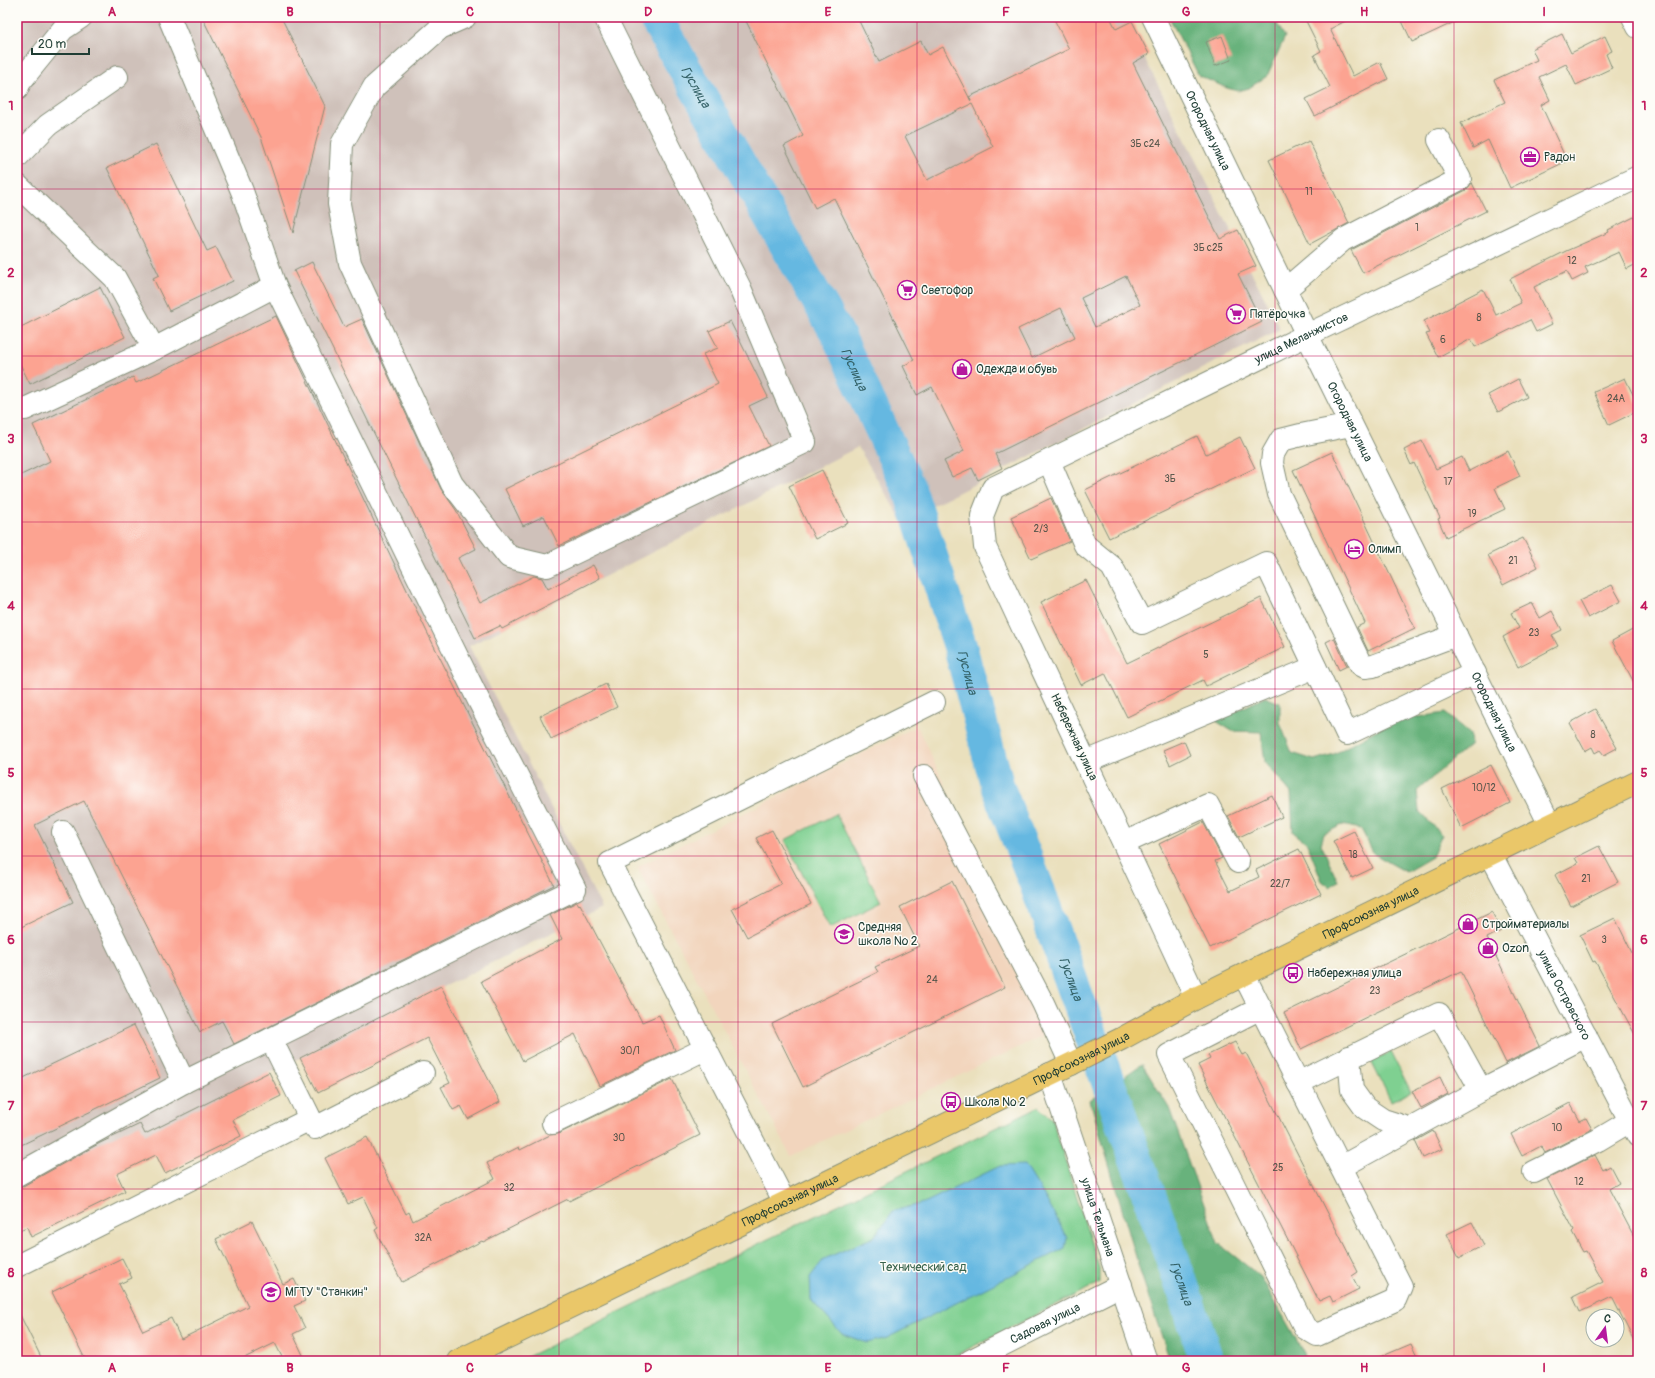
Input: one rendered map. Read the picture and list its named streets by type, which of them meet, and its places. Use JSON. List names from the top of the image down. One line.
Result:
{"streets":{"main road":["Профсоюзная улица"],"street":["Огородная улица","улица Меланжистов","Набережная улица","улица Островского","улица Тельмана","Садовая улица"]},"crossings":[["Огородная улица","улица Меланжистов"],["Огородная улица","Профсоюзная улица"],["улица Меланжистов","Набережная улица"],["Набережная улица","Профсоюзная улица"],["Профсоюзная улица","улица Островского"],["Профсоюзная улица","улица Тельмана"],["улица Тельмана","Садовая улица"]],"water":["Гуслица"],"parks":["Технический сад"],"places":{"office":["Радон"],"supermarket":["Светофор","Пятёрочка"],"shop":["Одежда и обувь","Стройматериалы","Ozon"],"hotel":["Олимп"],"school or university":["Средняя школа № 2","МГТУ \"Станкин\""],"bus stop":["Набережная улица","Школа № 2"]},"house_numbers":["3Б с24","11","1","3Б с25","12","8","6","24А","3Б","17","19","2/3","21","23","5","8","10/12","18","21","22/7","3","24","23","30/1","10","30","25","12","32","32А"],"scale_bar":"20 m","north":"top","grid":{"columns":["A","B","C","D","E","F","G","H","I"],"rows":["1","2","3","4","5","6","7","8"]}}
